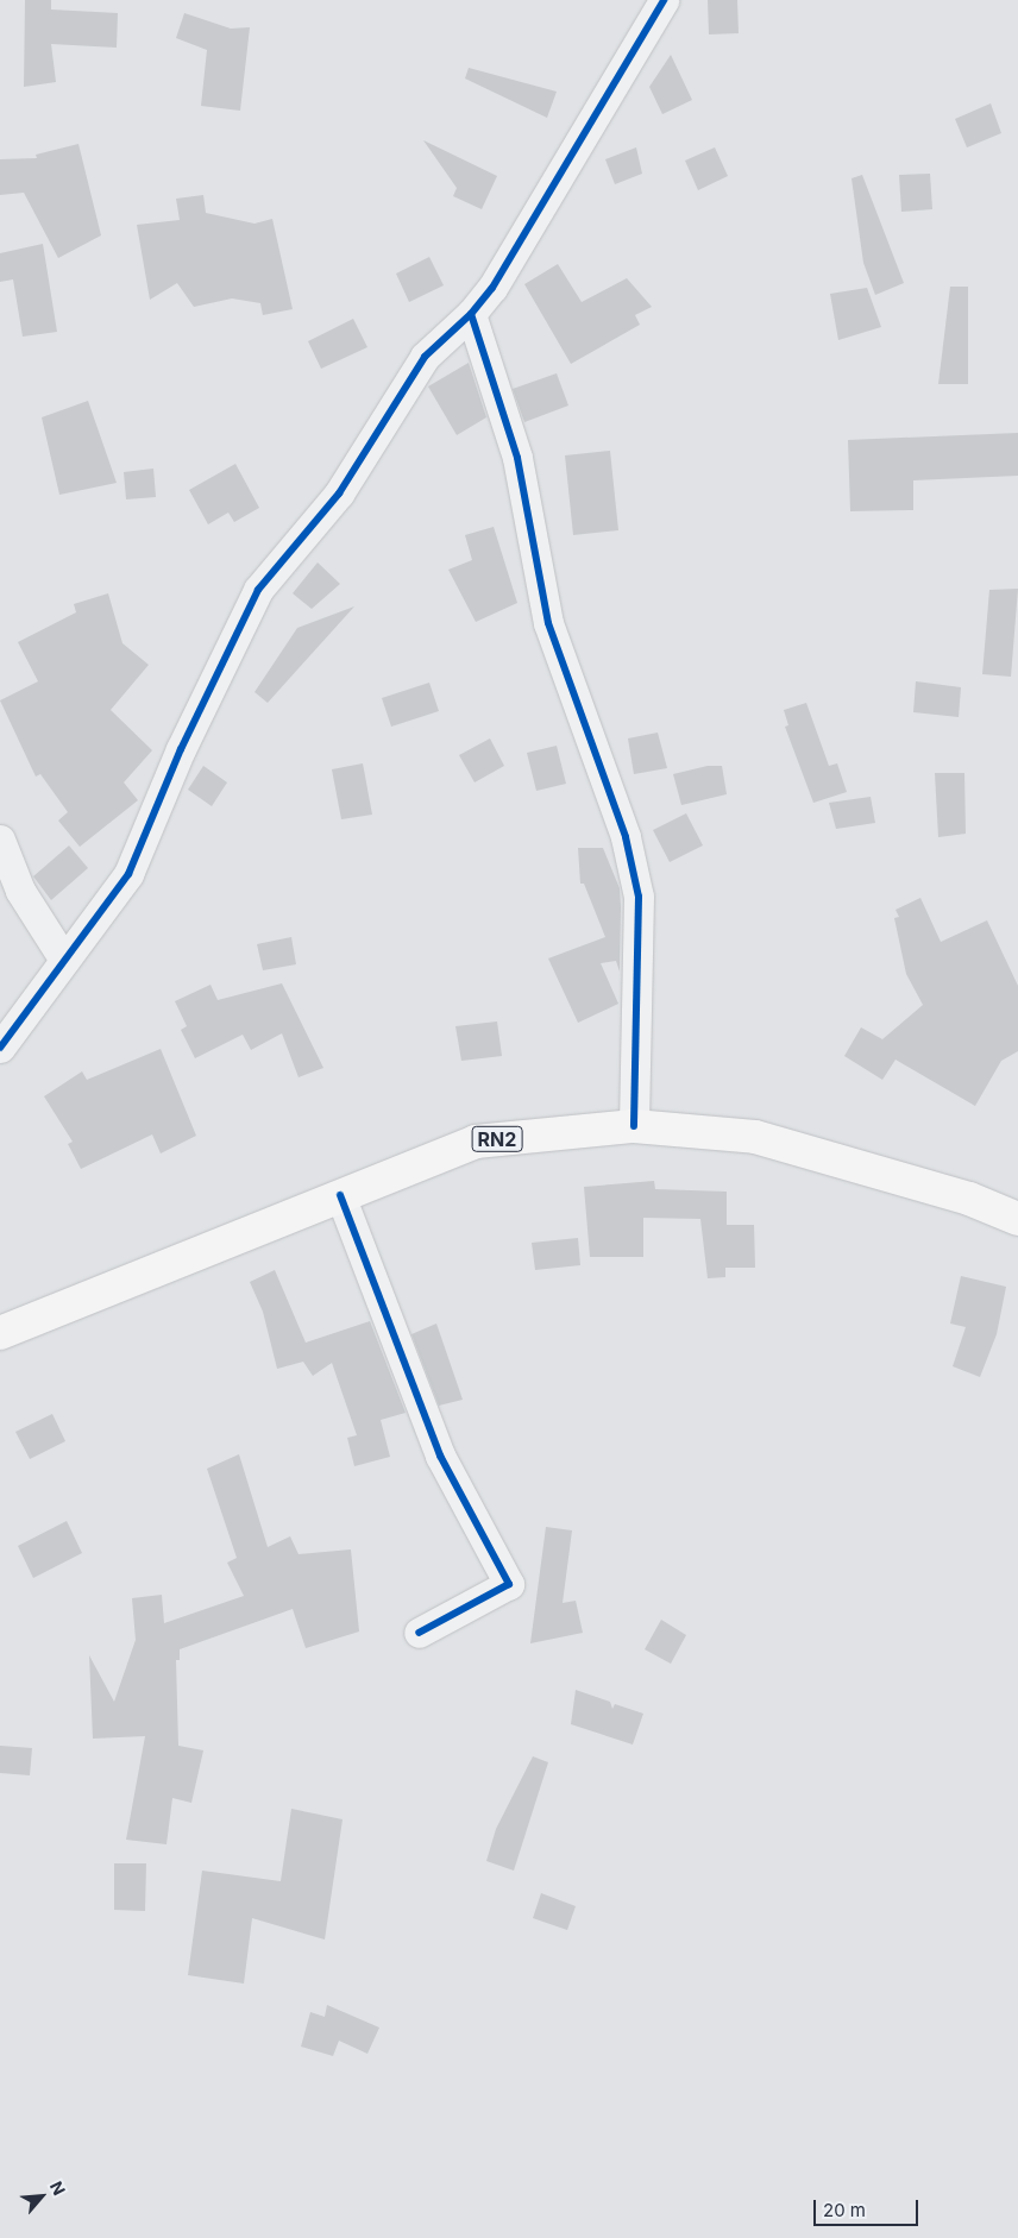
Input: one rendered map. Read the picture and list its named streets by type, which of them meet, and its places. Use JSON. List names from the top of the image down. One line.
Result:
{"streets":{"highway":["RN2"]},"scale_bar":"20 m","north":"top right"}
